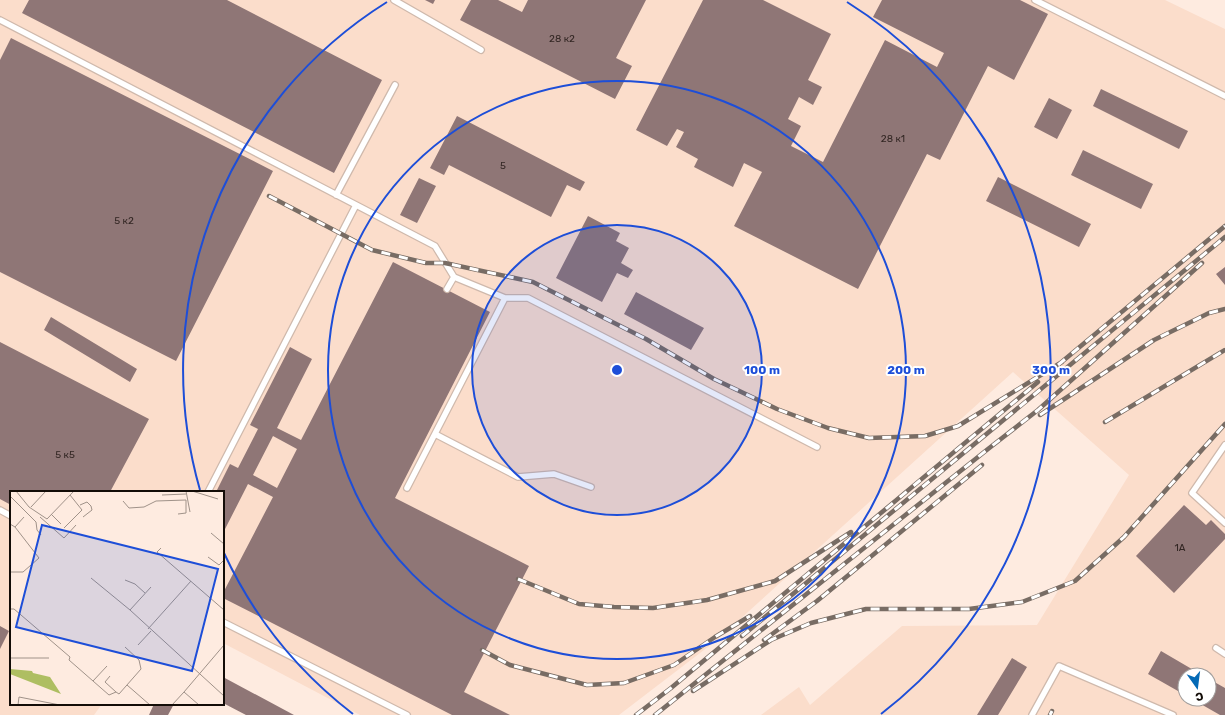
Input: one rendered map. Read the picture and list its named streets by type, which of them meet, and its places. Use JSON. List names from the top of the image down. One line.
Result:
{"house_numbers":["28 к2","28 к1","5","5 к2","5 к5","1А"],"north":"bottom","rings":["100 m","200 m","300 m"]}
